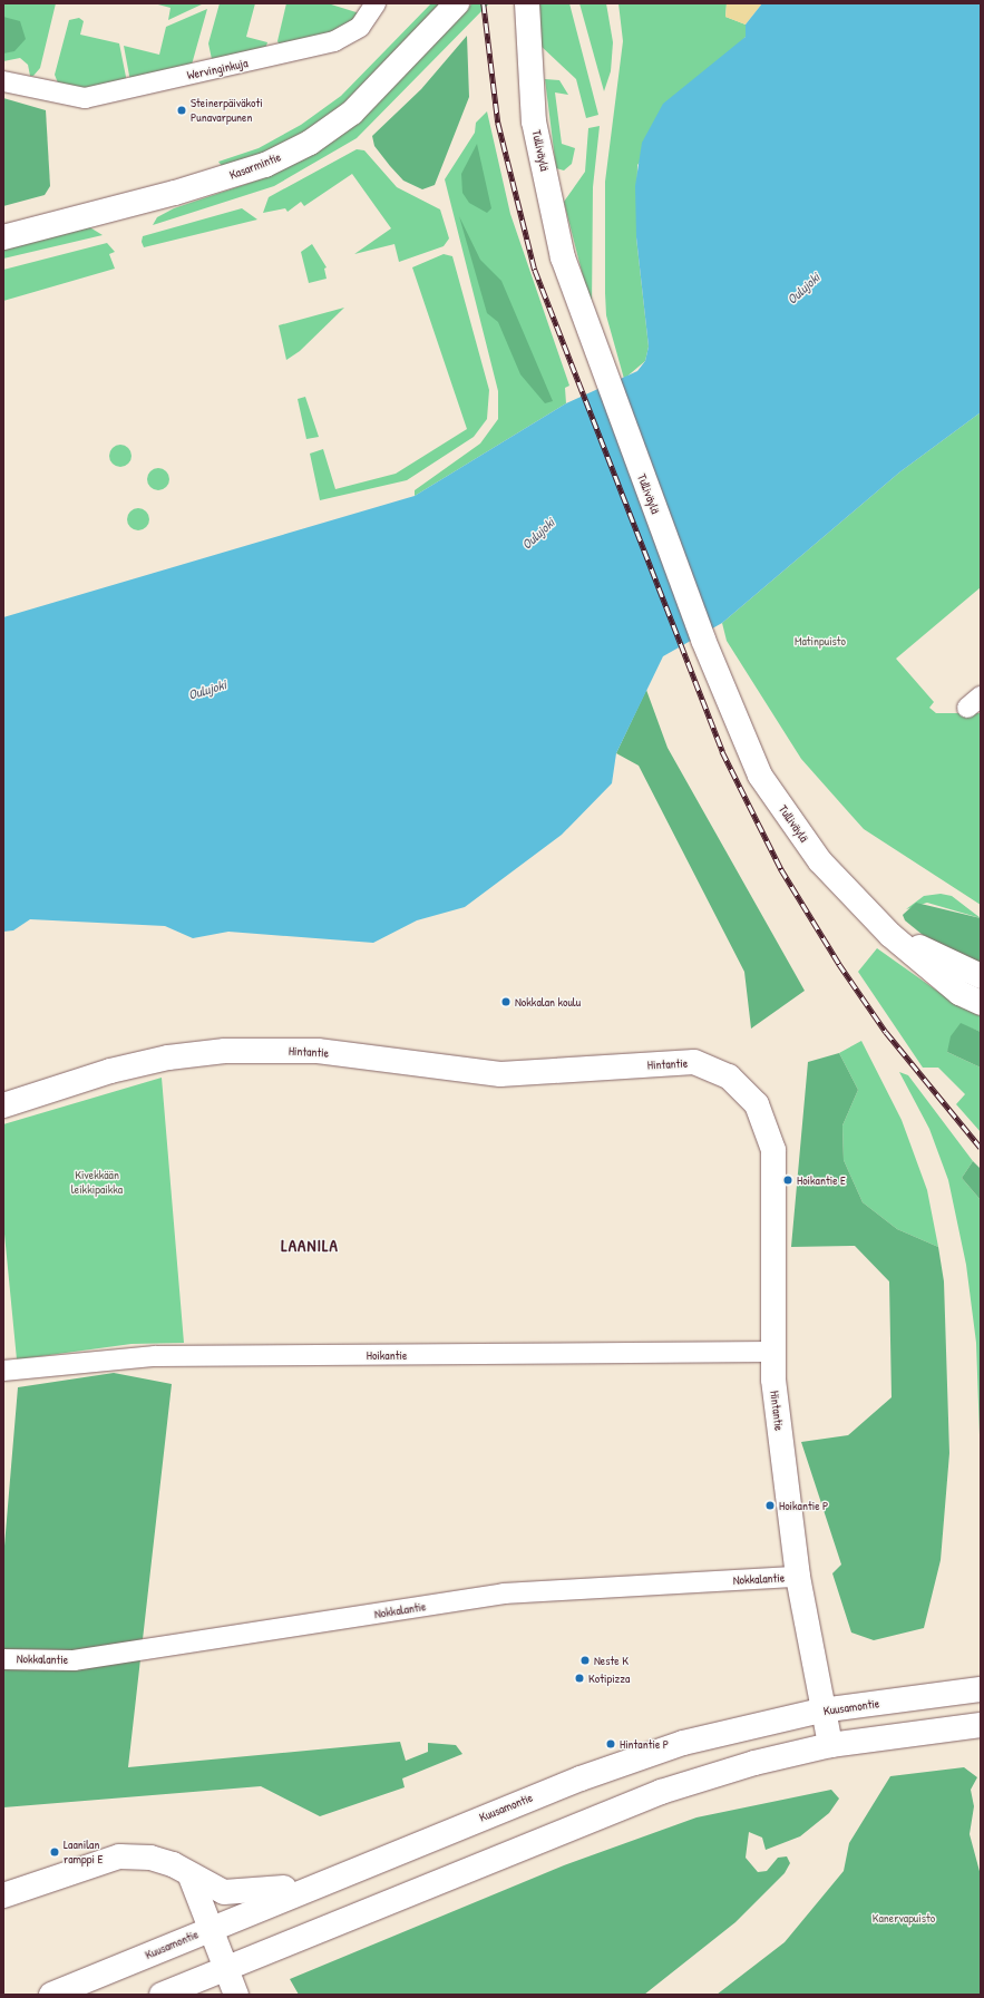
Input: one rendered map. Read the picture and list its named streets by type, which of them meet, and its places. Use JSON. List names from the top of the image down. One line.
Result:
{"streets":{"main road":["Tulliväylä","Kasarmintie","Hintantie","Kuusamontie"],"street":["Wervinginkuja","Hoikantie","Nokkalantie"]},"crossings":[["Hintantie","Hoikantie"],["Hintantie","Nokkalantie"],["Hintantie","Kuusamontie"]],"districts":["LAANILA"],"water":["Oulujoki"],"parks":["Matinpuisto","Kivekkään leikkipaikka","Kanervapuisto"],"places":["Steinerpäiväkoti Punavarpunen","Nokkalan koulu","Hoikantie E","Hoikantie P","Neste K","Kotipizza","Hintantie P","Laanilan ramppi E"]}
